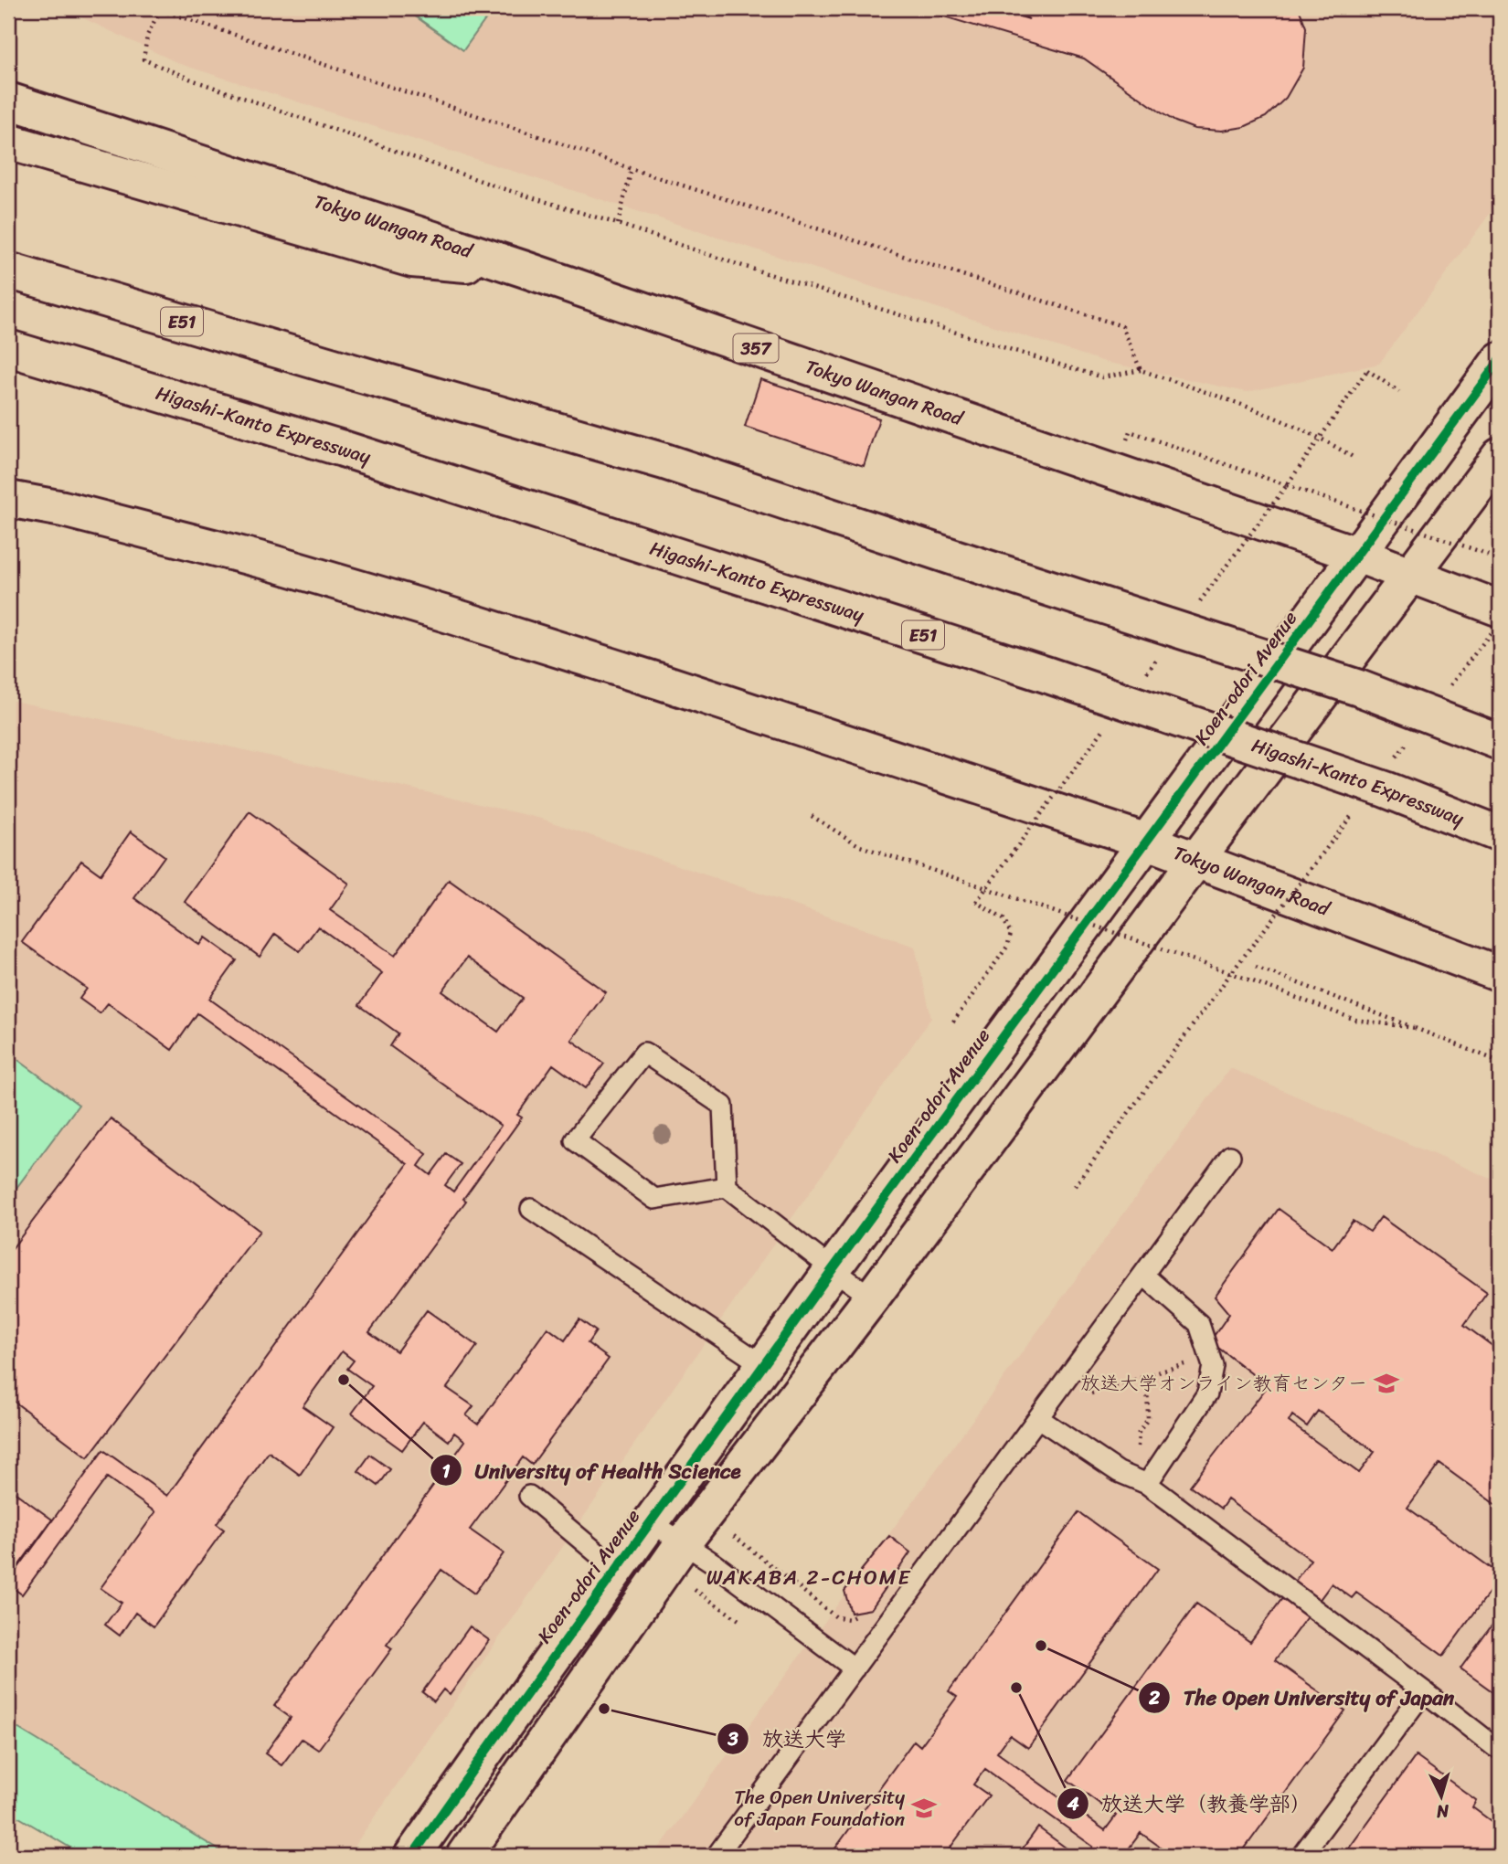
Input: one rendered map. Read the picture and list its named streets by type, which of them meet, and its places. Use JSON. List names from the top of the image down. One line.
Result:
{"streets":{"main road":["Tokyo Wangan Road","E51","357","Higashi-Kanto Expressway","Koen-odori Avenue"]},"crossings":[["Tokyo Wangan Road","Koen-odori Avenue"]],"districts":["WAKABA 2-CHOME"],"places":{"other":["University of Health Science","The Open University of Japan","放送大学（教養学部）","放送大学"],"school or university":["放送大学オンライン教育センター","The Open University of Japan Foundation"]},"north":"bottom"}
